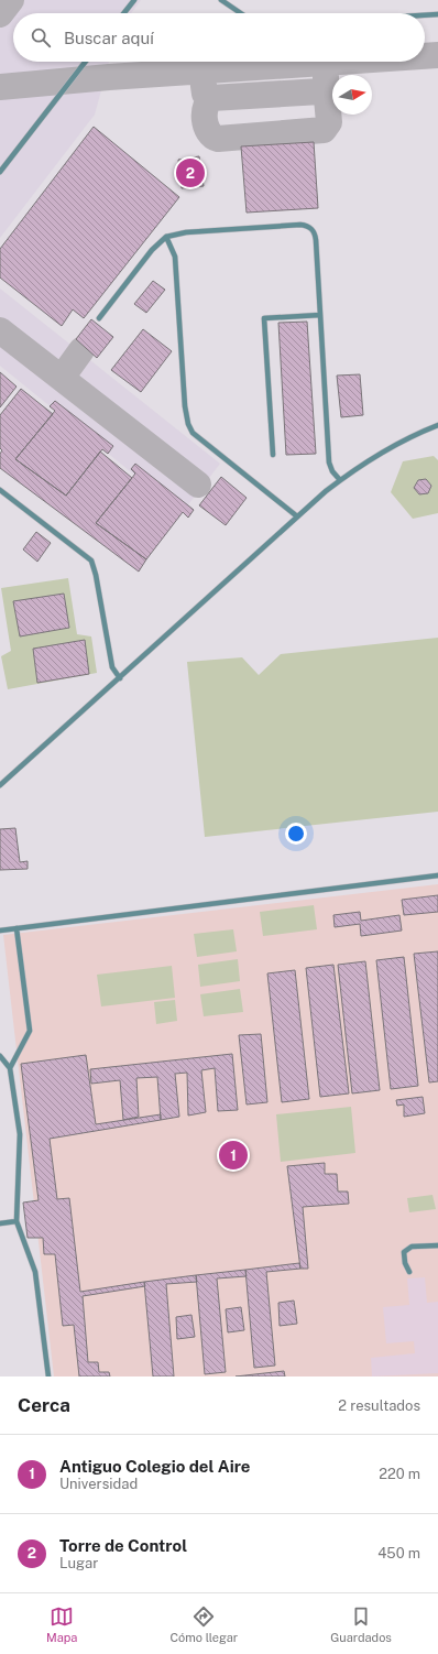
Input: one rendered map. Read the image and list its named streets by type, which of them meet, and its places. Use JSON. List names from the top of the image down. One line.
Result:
{"north":"right","page":{"search":"Buscar aquí","pins":["2","1"],"heading":["Cerca","2 resultados"],"list":[{"mark":"1","name":"Antiguo Colegio del Aire","note":"Universidad","value":"220 m"},{"mark":"2","name":"Torre de Control","note":"Lugar","value":"450 m"}],"nav":["Mapa","Cómo llegar","Guardados"]}}
